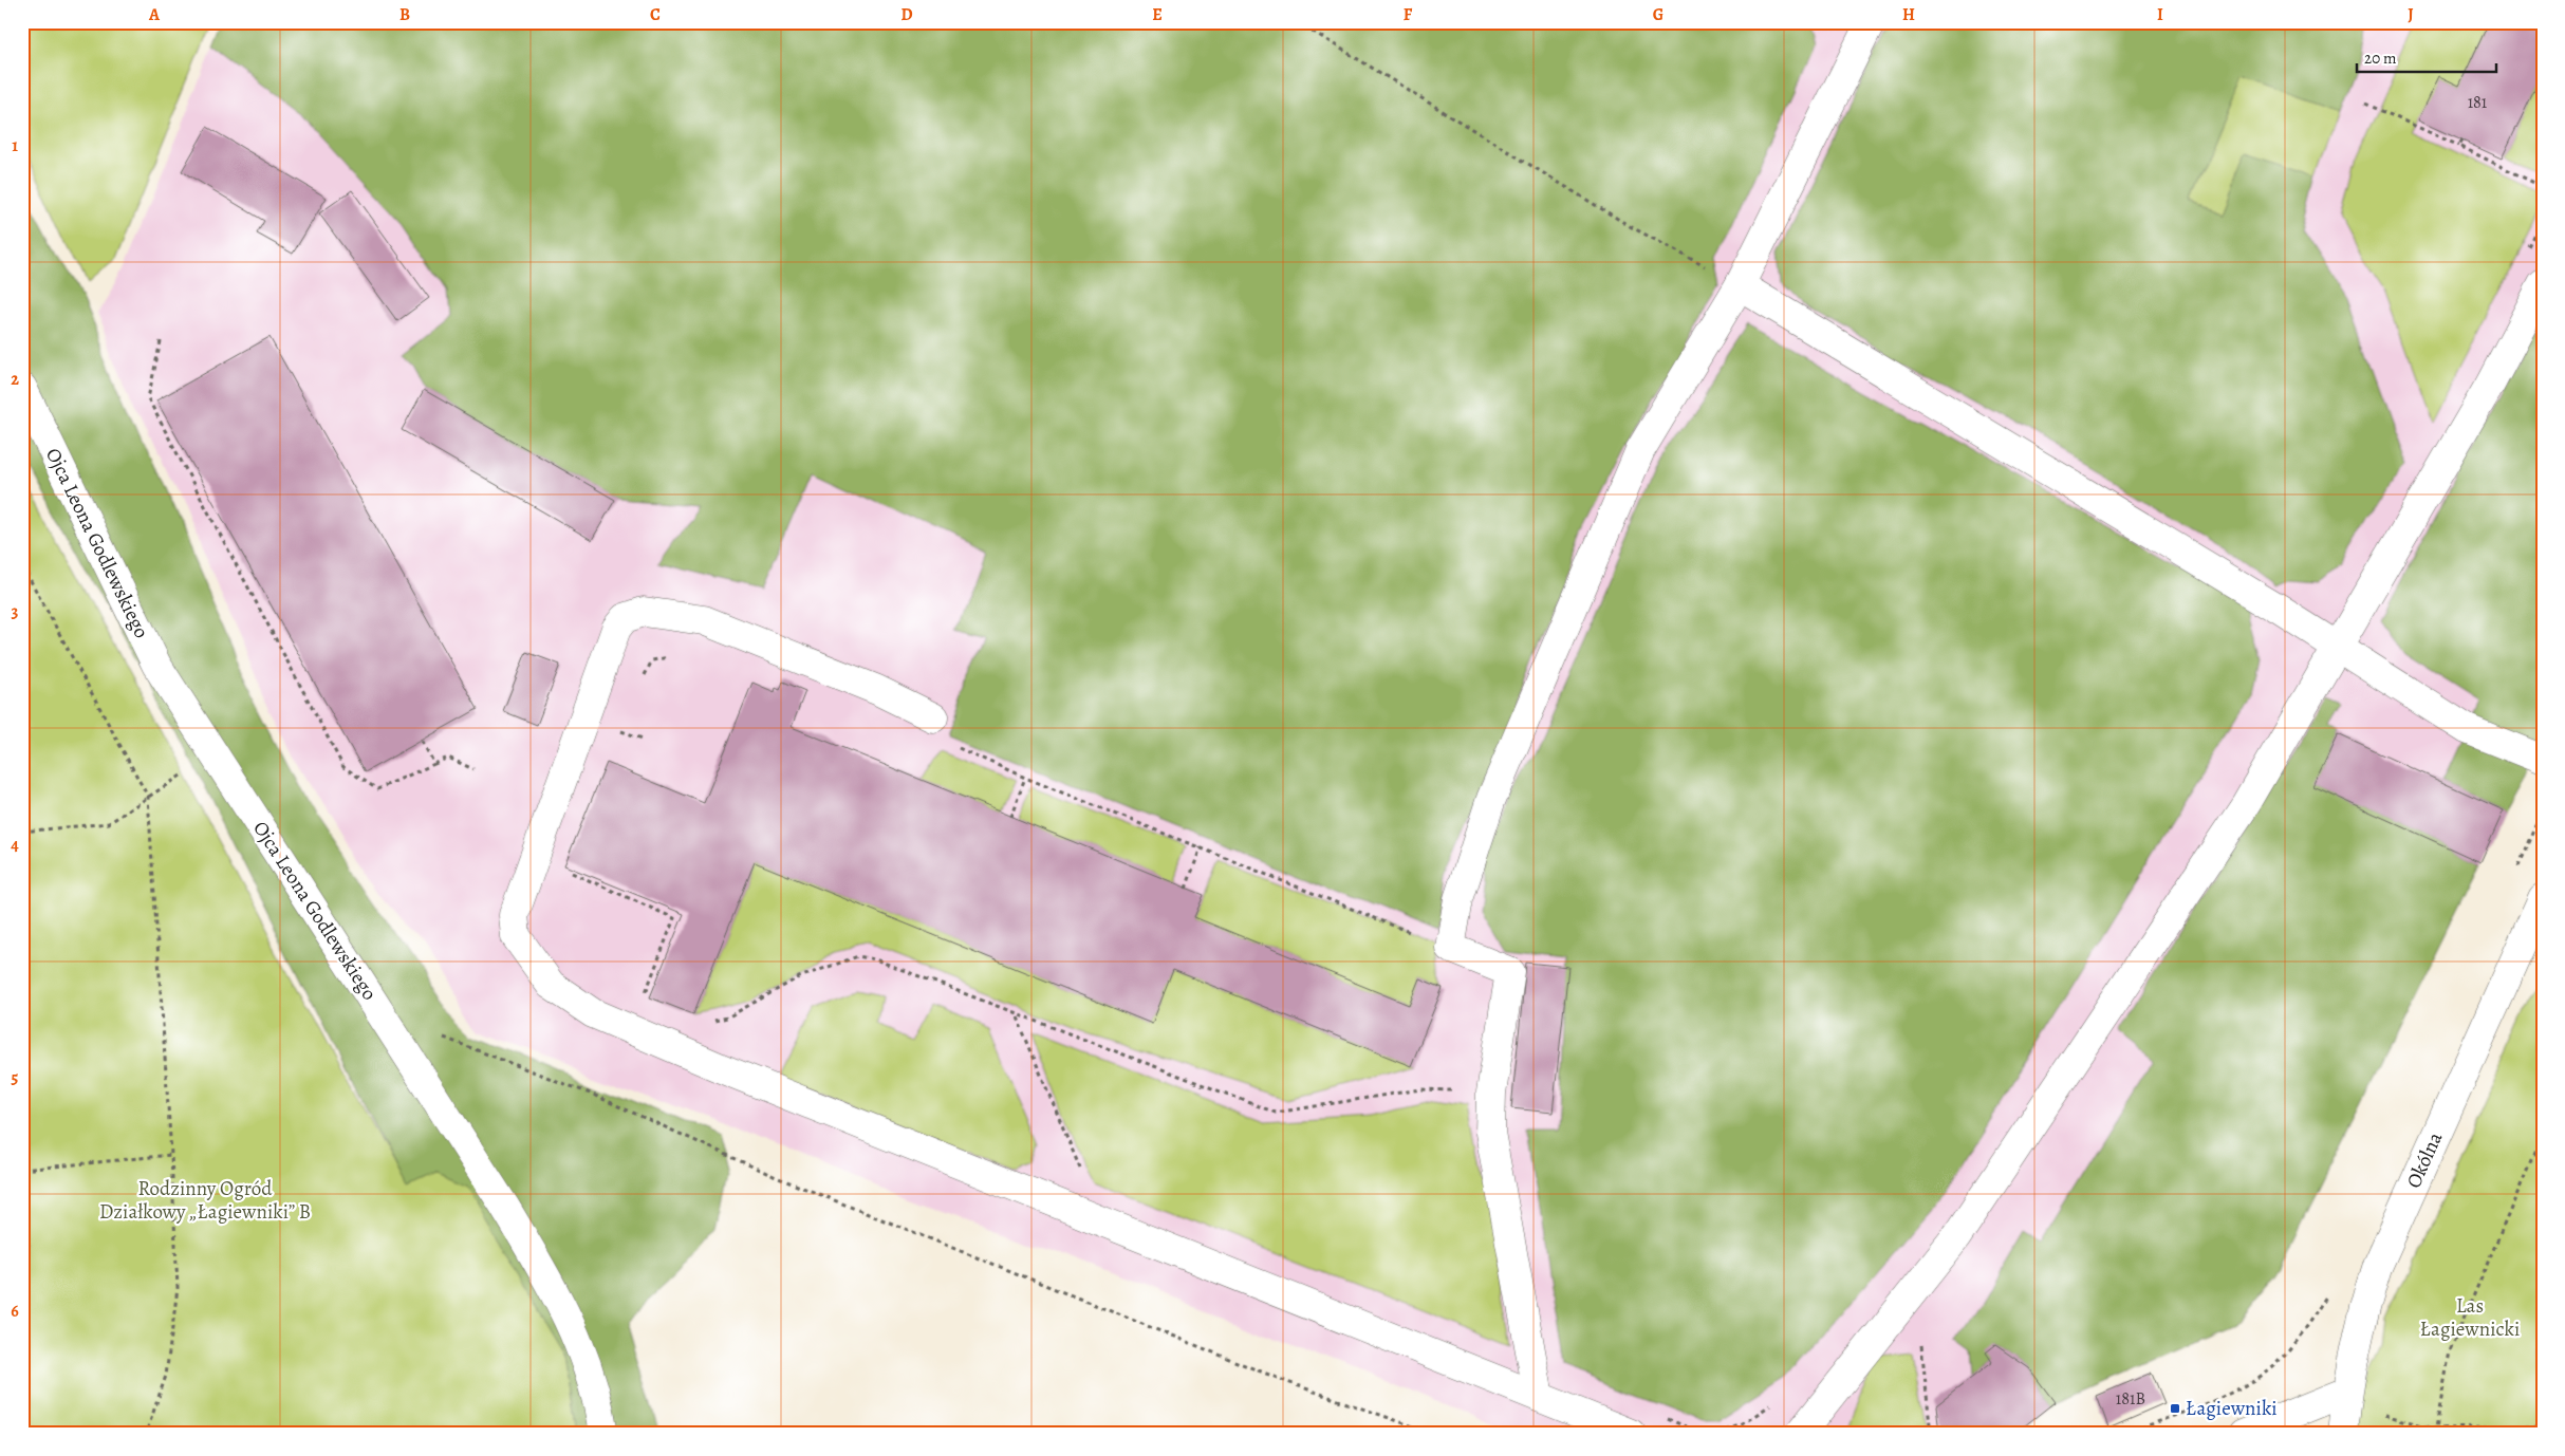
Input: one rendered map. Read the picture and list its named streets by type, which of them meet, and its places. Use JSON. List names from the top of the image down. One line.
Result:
{"streets":{"street":["Ojca Leona Godlewskiego","Okólna"]},"parks":["Rodzinny Ogród Działkowy „Łagiewniki” B","Las Łagiewnicki"],"places":{"transit":["Łagiewniki"]},"house_numbers":["181","181B"],"scale_bar":"20 m","grid":{"columns":["A","B","C","D","E","F","G","H","I","J"],"rows":["1","2","3","4","5","6"]}}
